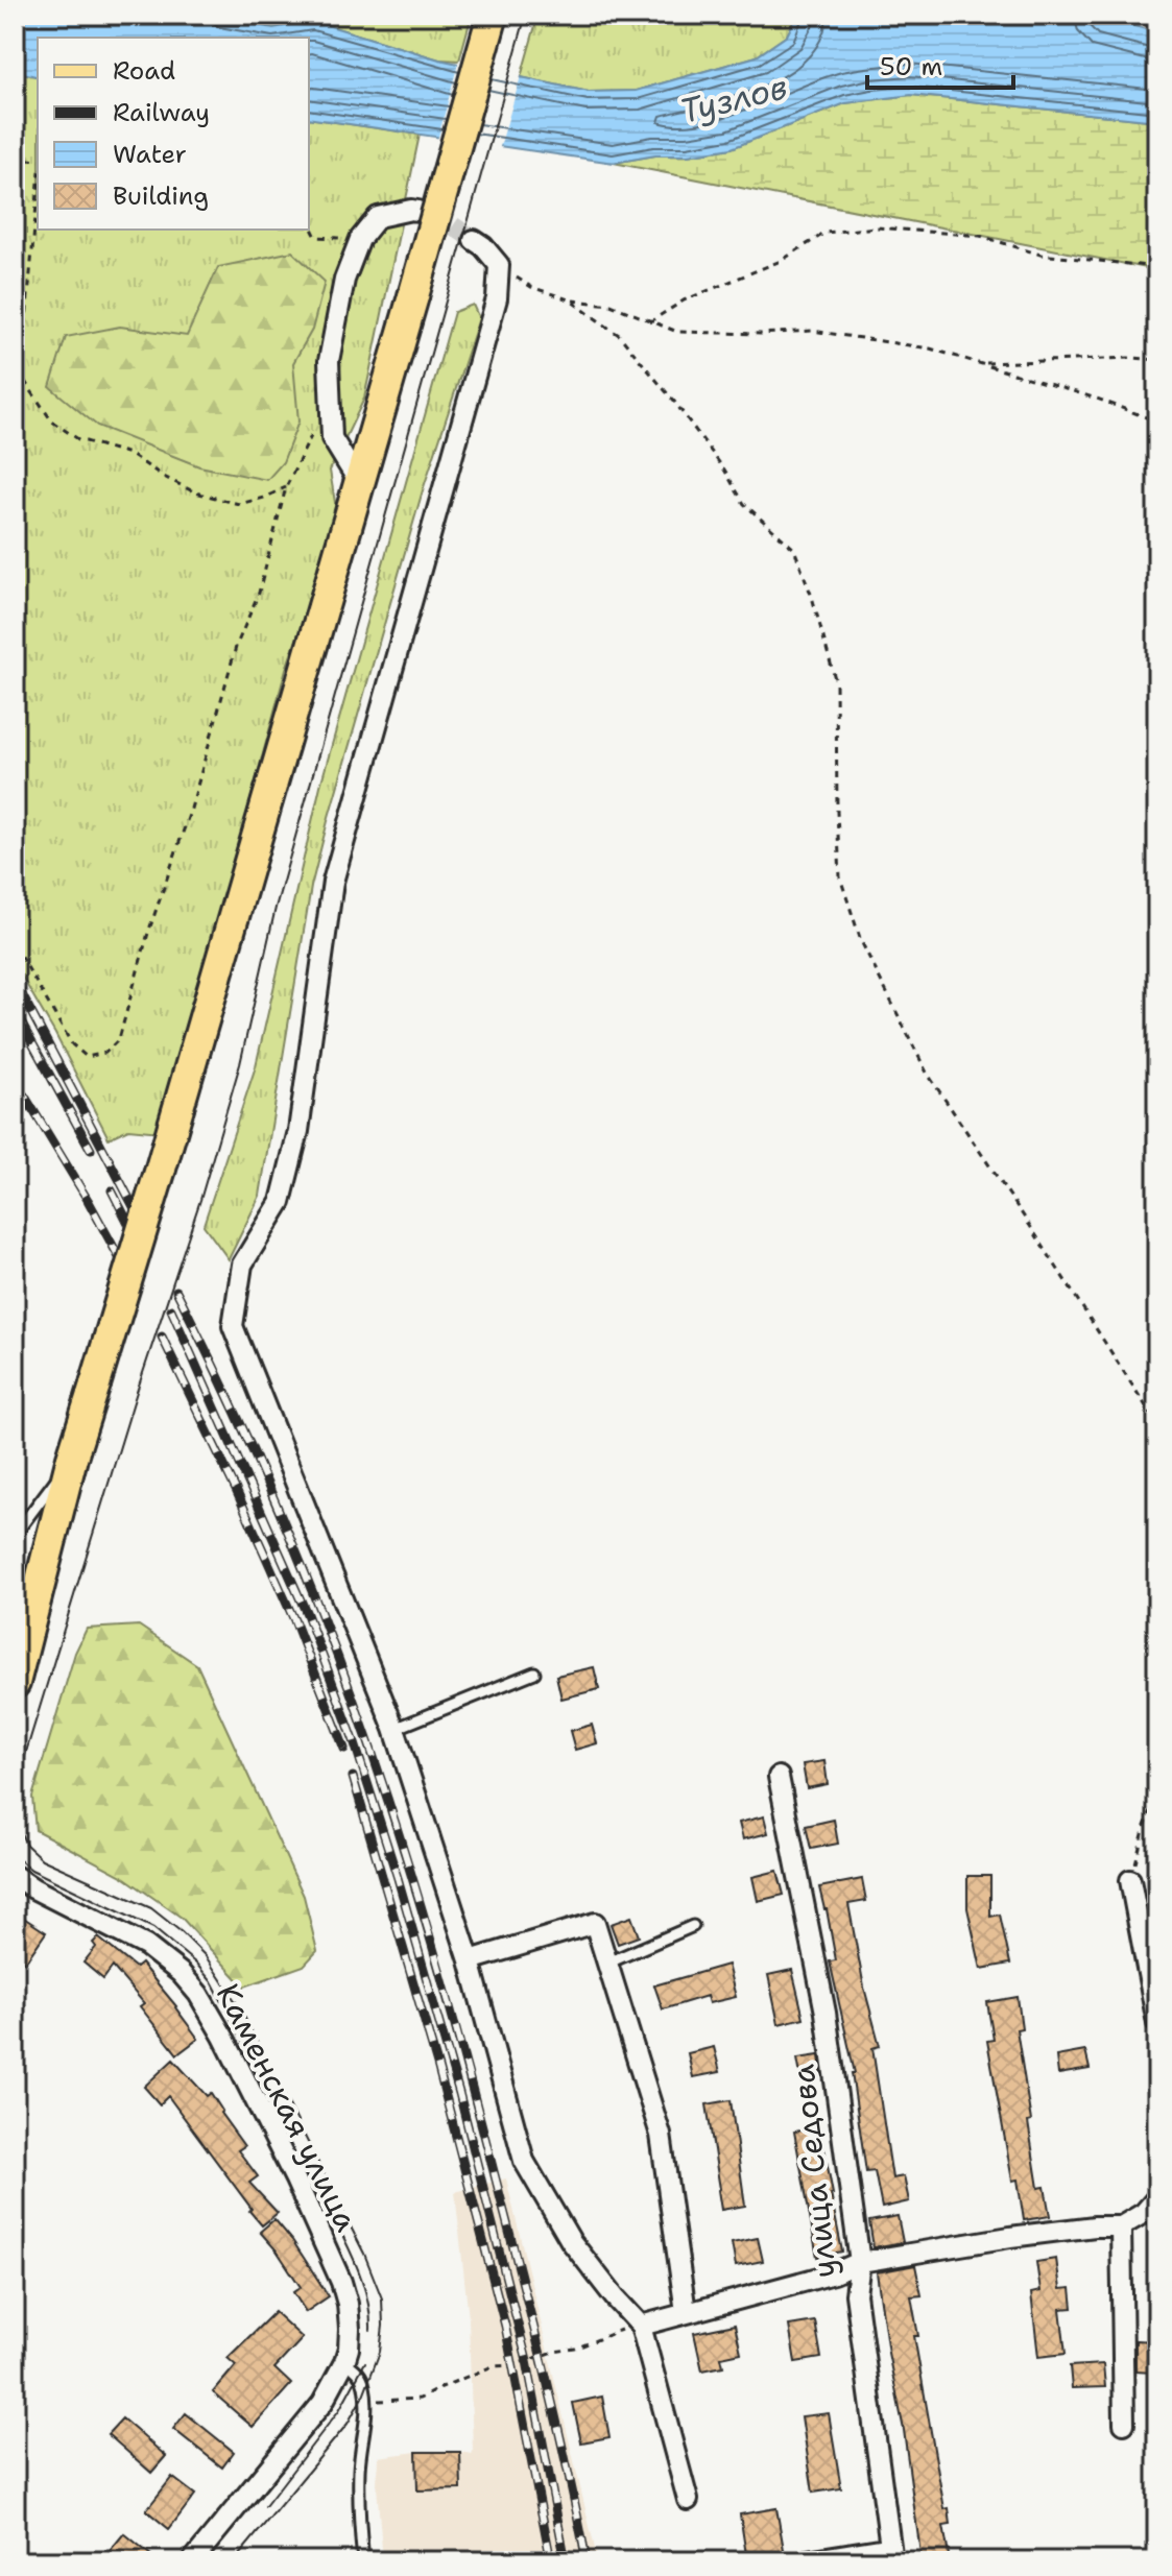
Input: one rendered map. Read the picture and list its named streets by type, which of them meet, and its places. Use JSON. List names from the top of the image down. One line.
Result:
{"streets":{"street":["Каменская улица","улица Седова"]},"water":["Тузлов"],"legend":["Road","Railway","Water","Building"],"scale_bar":"50 m"}
